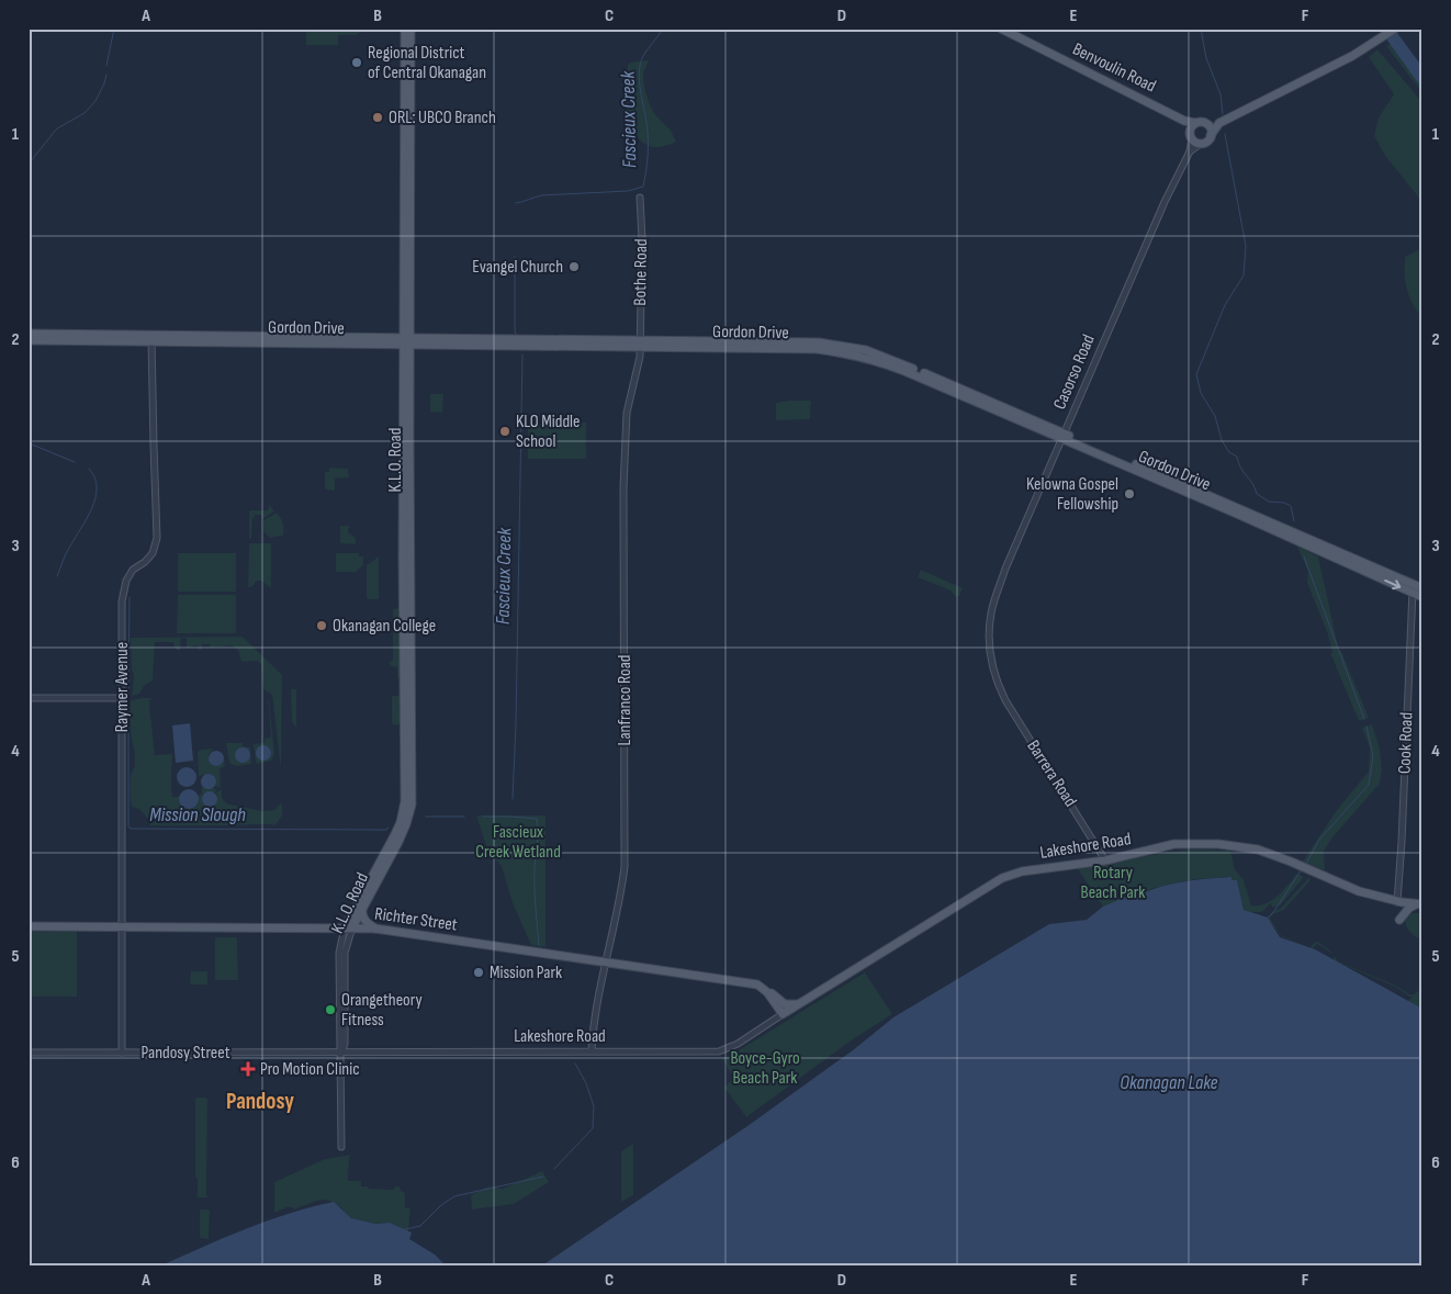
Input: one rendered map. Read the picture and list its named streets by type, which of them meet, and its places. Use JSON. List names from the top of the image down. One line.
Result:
{"streets":{"main road":["Benvoulin Road","Gordon Drive","K.L.O. Road","Lakeshore Road","Richter Street"],"street":["Bothe Road","Casorso Road","Raymer Avenue","Lanfranco Road","Cook Road","Barrera Road","Pandosy Street"]},"crossings":[["Benvoulin Road","Casorso Road"],["Bothe Road","Gordon Drive"],["Bothe Road","Lanfranco Road"],["Gordon Drive","Casorso Road"],["Gordon Drive","K.L.O. Road"],["Gordon Drive","Raymer Avenue"],["Gordon Drive","Lanfranco Road"],["Gordon Drive","Cook Road"],["Casorso Road","Barrera Road"],["K.L.O. Road","Lakeshore Road"],["K.L.O. Road","Richter Street"],["K.L.O. Road","Pandosy Street"],["Raymer Avenue","Richter Street"],["Raymer Avenue","Pandosy Street"],["Lanfranco Road","Lakeshore Road"],["Lanfranco Road","Richter Street"],["Cook Road","Lakeshore Road"],["Barrera Road","Lakeshore Road"],["Lakeshore Road","Pandosy Street"]],"districts":["Pandosy"],"water":["Fascieux Creek","Mission Slough","Okanagan Lake"],"parks":["Fascieux Creek Wetland","Rotary Beach Park","Boyce-Gyro Beach Park"],"places":{"other":["Regional District of Central Okanagan","ORL: UBCO Branch","Evangel Church","KLO Middle School","Kelowna Gospel Fellowship","Okanagan College","Mission Park","Orangetheory Fitness"],"health":["Pro Motion Clinic"]},"grid":{"columns":["A","B","C","D","E","F"],"rows":["1","2","3","4","5","6"]}}
